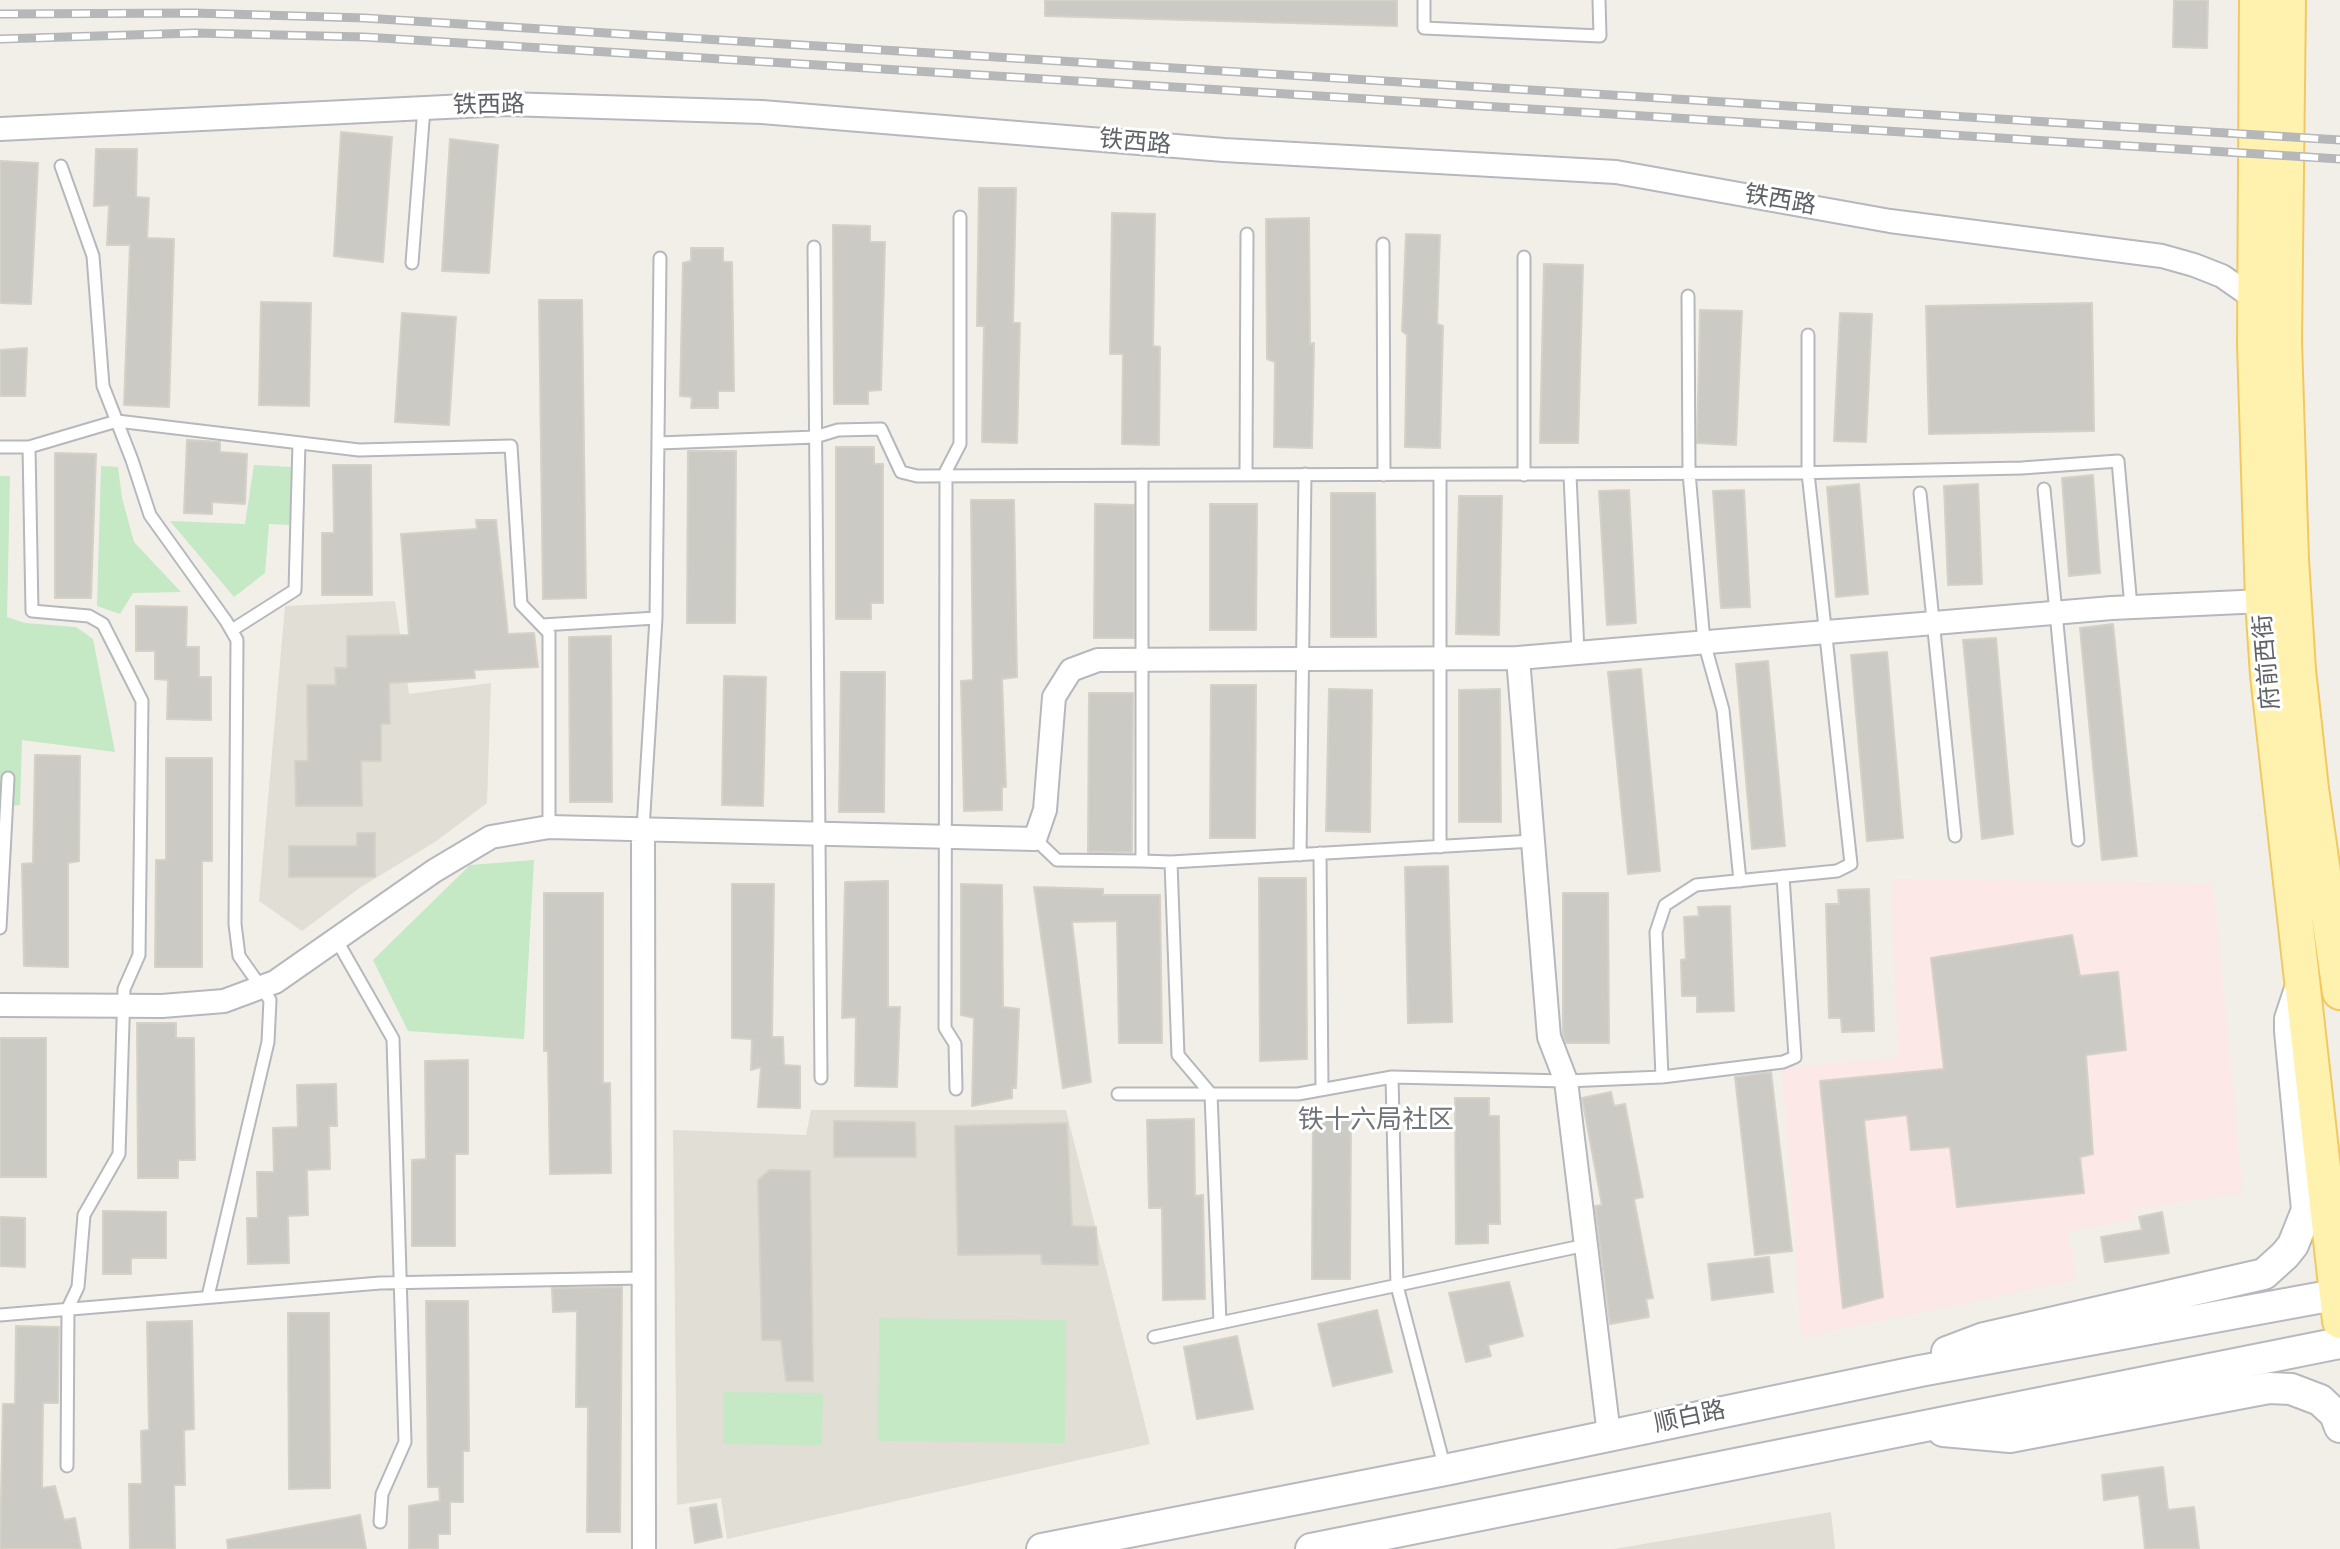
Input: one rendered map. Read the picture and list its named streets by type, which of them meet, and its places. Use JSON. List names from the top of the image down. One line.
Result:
{"streets":{"main road":["府前西街","顺白路"],"street":["铁西路"]},"crossings":[["铁西路","府前西街"],["府前西街","顺白路"]],"districts":["铁十六局社区"]}
